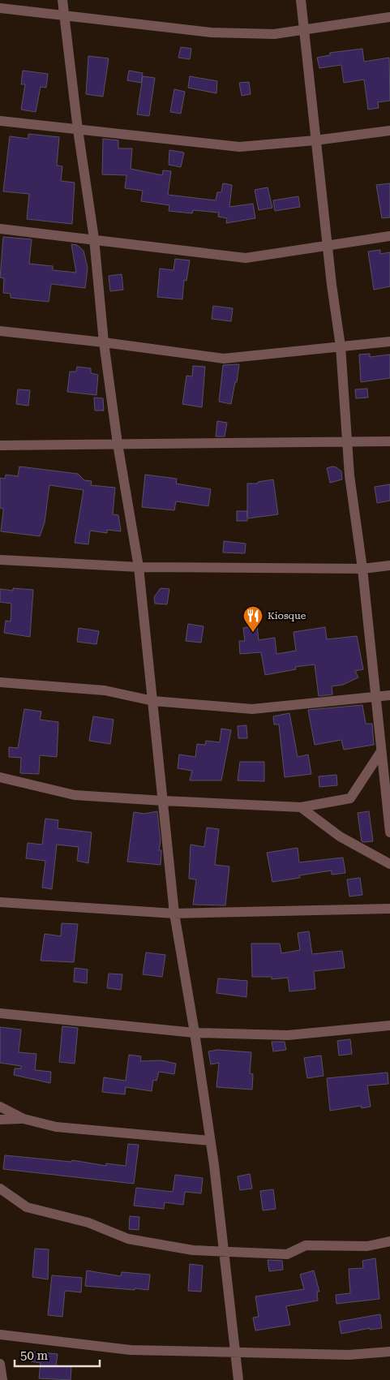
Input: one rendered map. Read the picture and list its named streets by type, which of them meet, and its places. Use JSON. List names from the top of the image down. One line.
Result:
{"places":{"restaurant":["Kiosque"]},"scale_bar":"50 m"}
